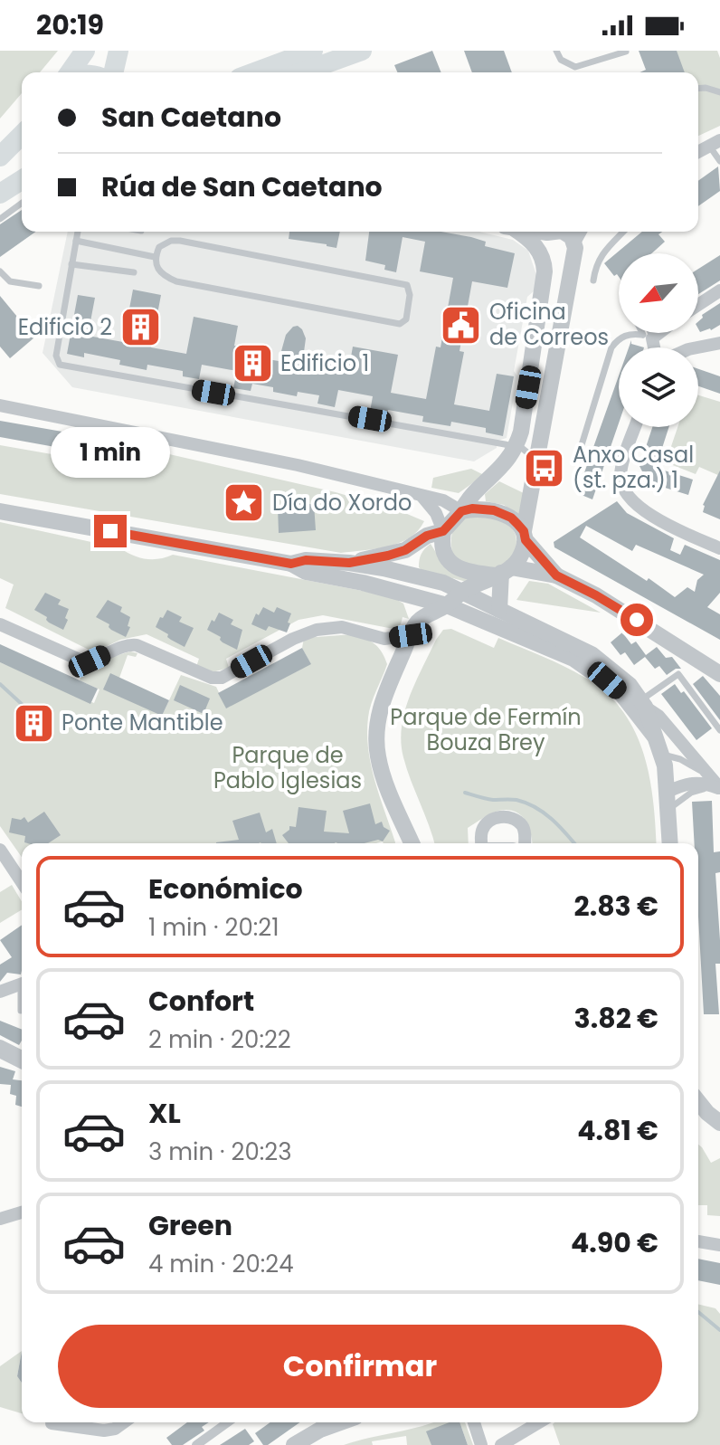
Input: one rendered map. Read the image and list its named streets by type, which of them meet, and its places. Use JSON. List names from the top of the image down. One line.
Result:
{"parks":["Parque de Fermín Bouza Brey","Parque de Pablo Iglesias"],"places":{"public building":["Oficina de Correos"],"building":["Edificio 2","Edificio 1","Ponte Mantible"],"bus stop":["Anxo Casal (st. pza.) 1"],"place":["Día do Xordo"]},"north":"bottom left","page":{"status":"20:19","banner":["San Caetano","Rúa de San Caetano"],"bubble":"1 min","list":[{"name":"Económico","note":"1 min · 20:21","value":"2.83 €"},{"name":"Confort","note":"2 min · 20:22","value":"3.82 €"},{"name":"XL","note":"3 min · 20:23","value":"4.81 €"},{"name":"Green","note":"4 min · 20:24","value":"4.90 €"}],"buttons":"Confirmar"}}
